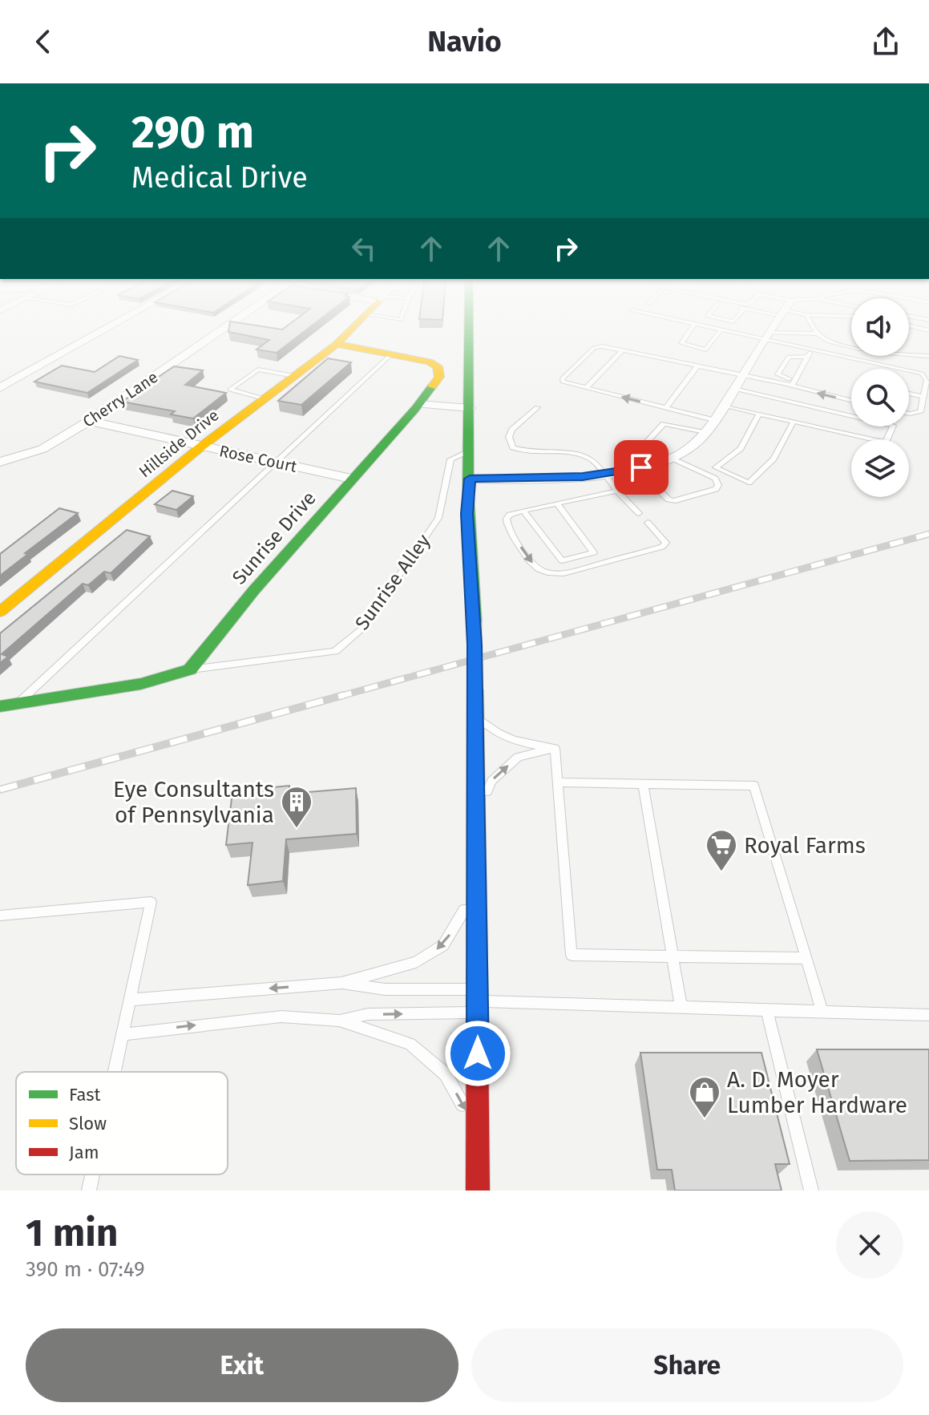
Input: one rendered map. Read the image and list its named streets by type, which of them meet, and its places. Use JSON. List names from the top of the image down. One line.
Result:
{"streets":{"street":["Cherry Lane","Hillside Drive","Rose Court","Sunrise Drive"],"lane":["Sunrise Alley"]},"crossings":[["Cherry Lane","Rose Court"],["Hillside Drive","Rose Court"],["Hillside Drive","Sunrise Drive"],["Rose Court","Sunrise Drive"],["Sunrise Drive","Sunrise Alley"]],"places":{"building":["Eye Consultants of Pennsylvania"],"supermarket":["Royal Farms"],"shop":["A. D. Moyer Lumber Hardware"]},"legend":["Fast","Slow","Jam"],"page":{"header":"Navio","turn":["290 m","Medical Drive"],"heading":["1 min","390 m · 07:49"],"buttons":["Exit","Share"]}}
